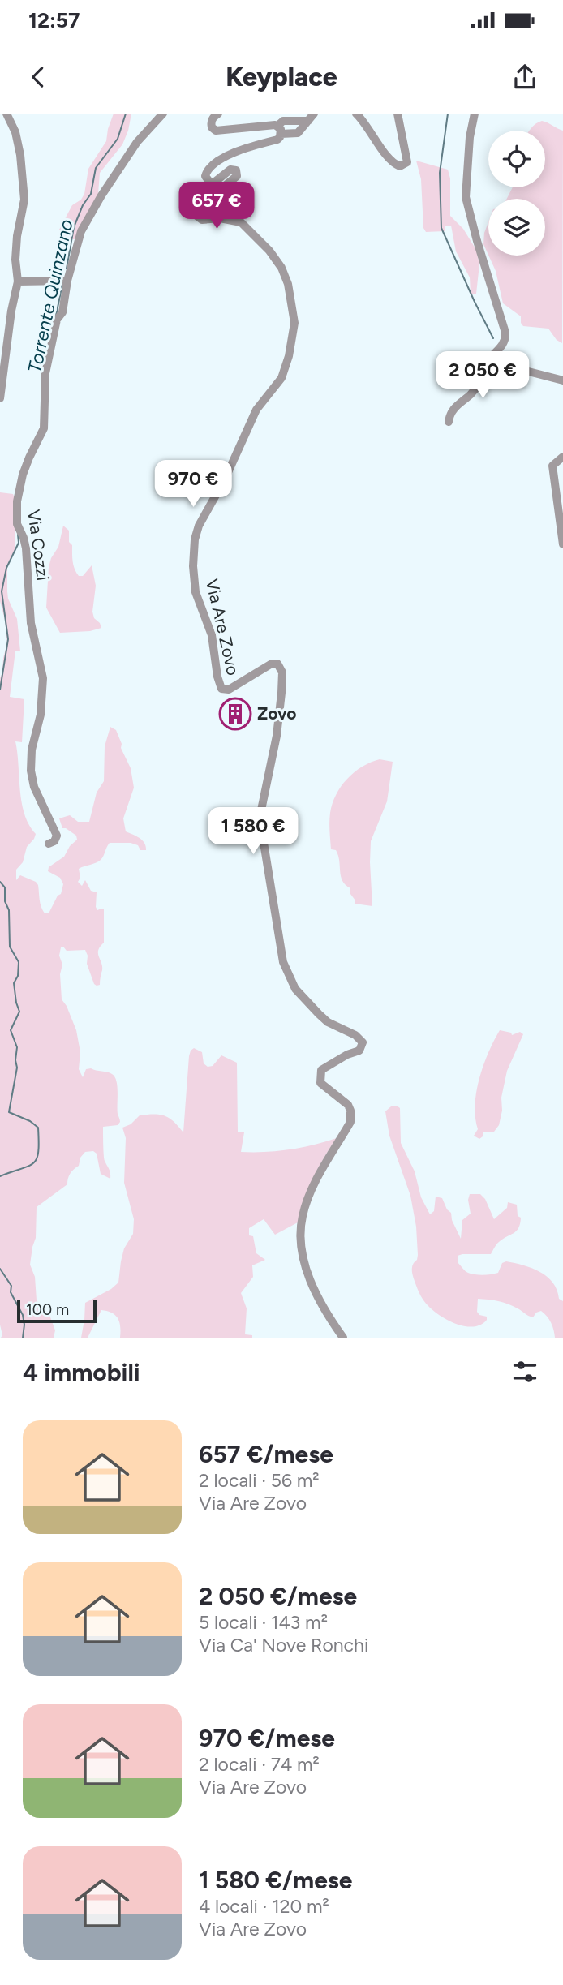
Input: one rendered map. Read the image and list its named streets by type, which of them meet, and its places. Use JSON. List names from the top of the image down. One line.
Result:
{"streets":{"street":["Via Cozzi","Via Are Zovo"]},"water":["Torrente Quinzano"],"places":{"building":["Zovo"]},"scale_bar":"100 m","page":{"status":"12:57","header":"Keyplace","price":["657 €","2 050 €","970 €","1 580 €"],"scale":"100 m","heading":"4 immobili","list":[{"name":"657 €/mese","note":"2 locali · 56 m² · Via Are Zovo"},{"name":"2 050 €/mese","note":"5 locali · 143 m² · Via Ca' Nove Ronchi"},{"name":"970 €/mese","note":"2 locali · 74 m² · Via Are Zovo"},{"name":"1 580 €/mese","note":"4 locali · 120 m² · Via Are Zovo"}]}}
